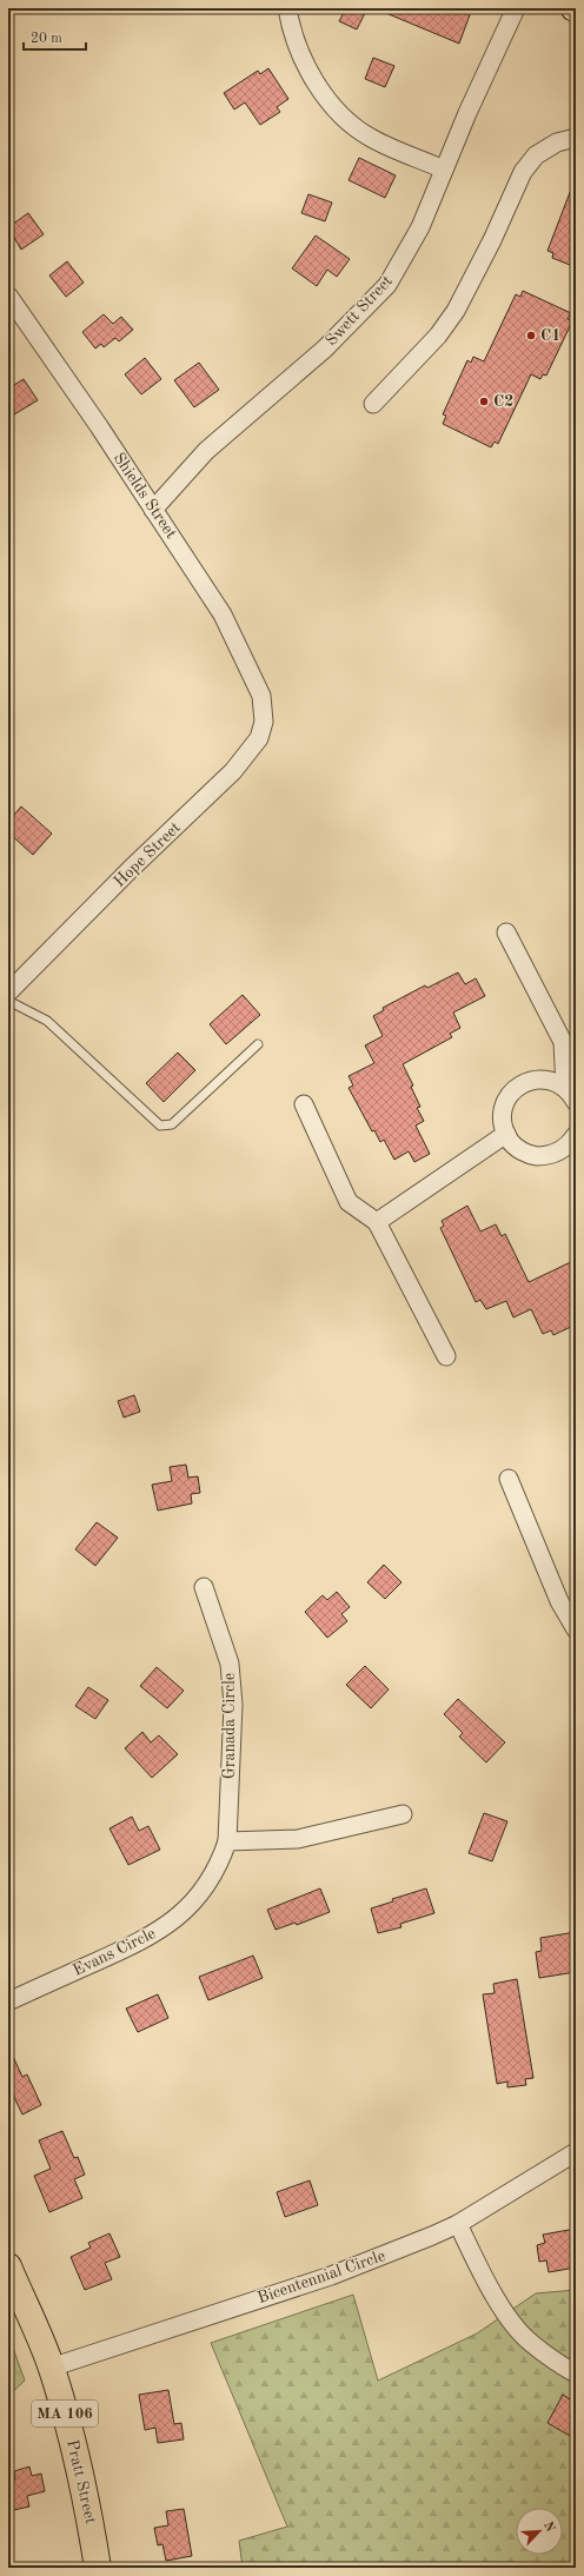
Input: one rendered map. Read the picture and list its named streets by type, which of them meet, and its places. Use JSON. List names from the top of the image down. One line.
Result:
{"streets":{"main road":["MA 106","Pratt Street"],"street":["Swett Street","Shields Street","Hope Street","Granada Circle","Evans Circle","Bicentennial Circle"]},"crossings":[["Swett Street","Shields Street"],["Shields Street","Hope Street"],["Granada Circle","Evans Circle"],["Bicentennial Circle","Pratt Street"]],"places":["C1","C2"],"scale_bar":"20 m","north":"top right"}
